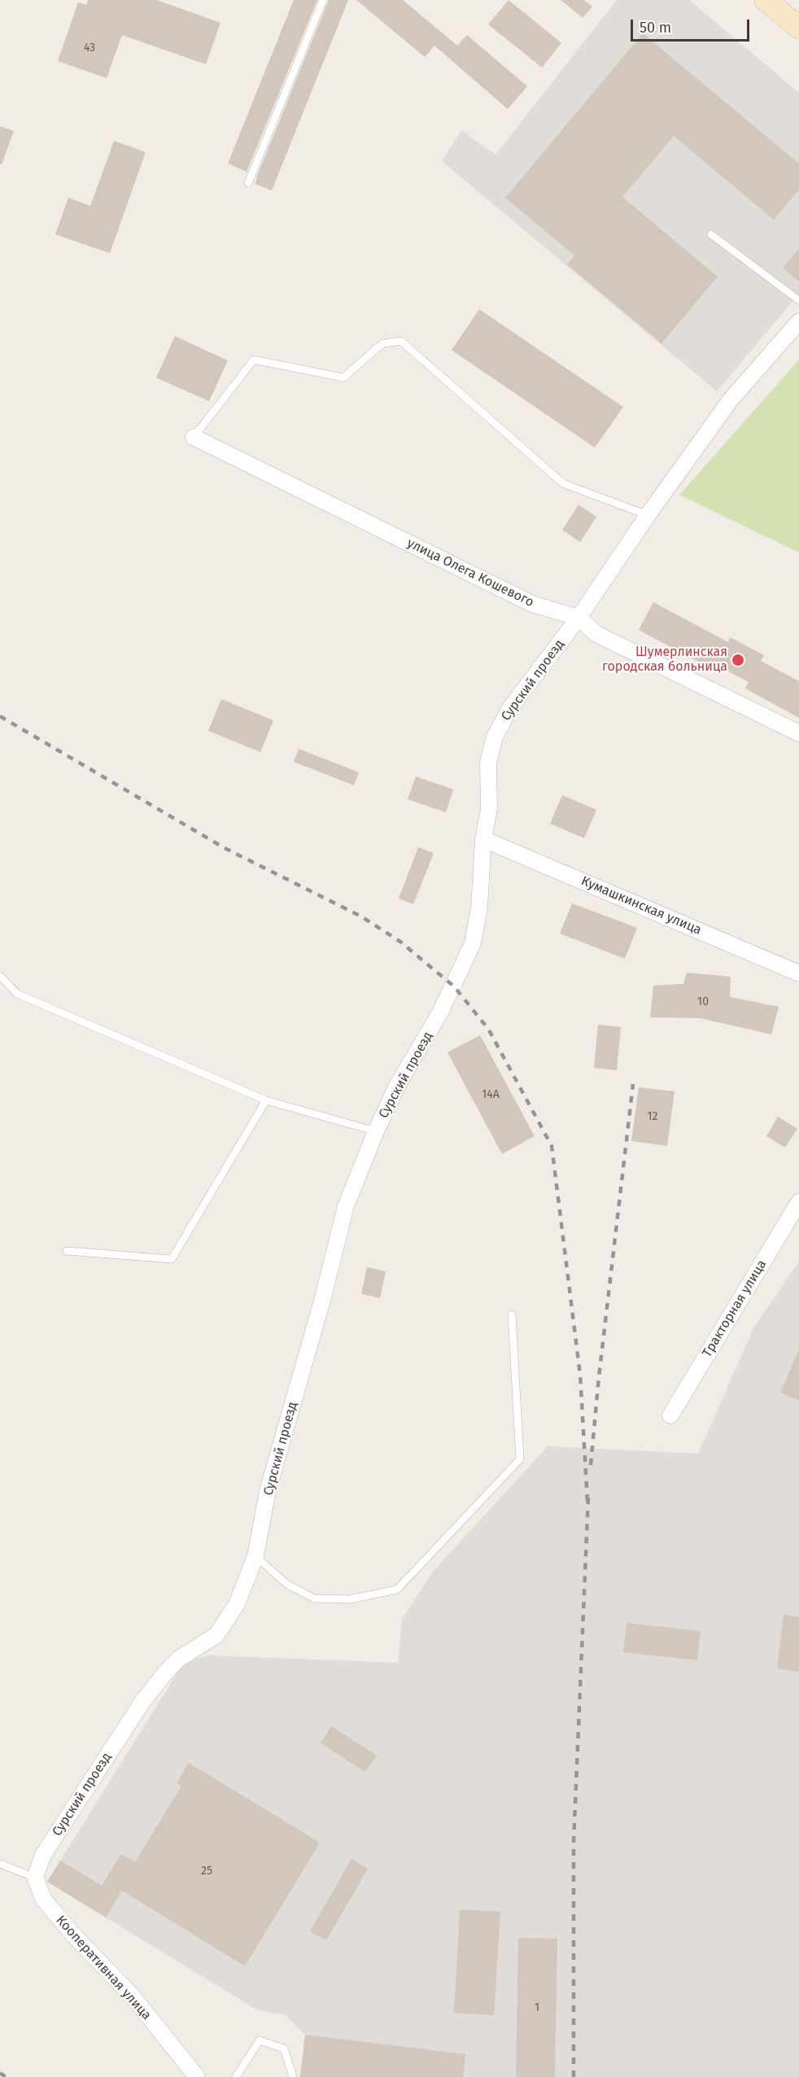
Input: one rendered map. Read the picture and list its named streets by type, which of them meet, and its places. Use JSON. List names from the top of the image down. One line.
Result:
{"streets":{"street":["улица Олега Кошевого","Сурский проезд","Кумашкинская улица","Тракторная улица","Кооперативная улица"]},"crossings":[["улица Олега Кошевого","Сурский проезд"],["Сурский проезд","Кумашкинская улица"],["Сурский проезд","Кооперативная улица"]],"places":["Шумерлинская городская больница"],"house_numbers":["43","10","14А","12","25","1"],"scale_bar":"50 m"}
